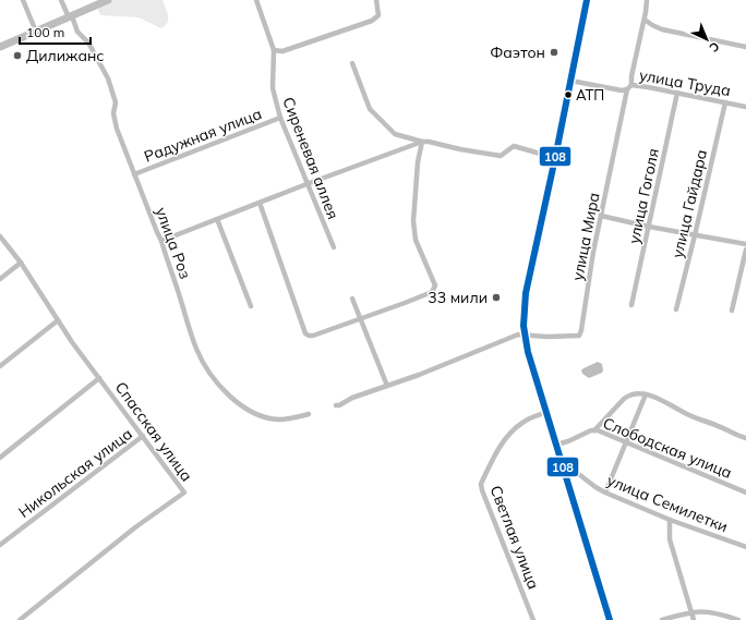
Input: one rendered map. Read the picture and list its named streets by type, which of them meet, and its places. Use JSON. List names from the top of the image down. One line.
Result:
{"streets":{"street":["улица Труда","Радужная улица","Сиреневая аллея","улица Гоголя","улица Гайдара","улица Мира","улица Роз","Спасская улица","Слободская улица","Никольская улица","улица Семилетки","Светлая улица"]},"crossings":[["улица Труда","улица Гоголя"],["улица Труда","улица Гайдара"],["улица Труда","улица Мира"],["Радужная улица","Сиреневая аллея"],["Радужная улица","улица Роз"],["Спасская улица","Никольская улица"]],"places":["Фаэтон","Дилижанс","АТП","33 мили"],"lines":["transit line 108"],"scale_bar":"100 m","north":"bottom right"}
